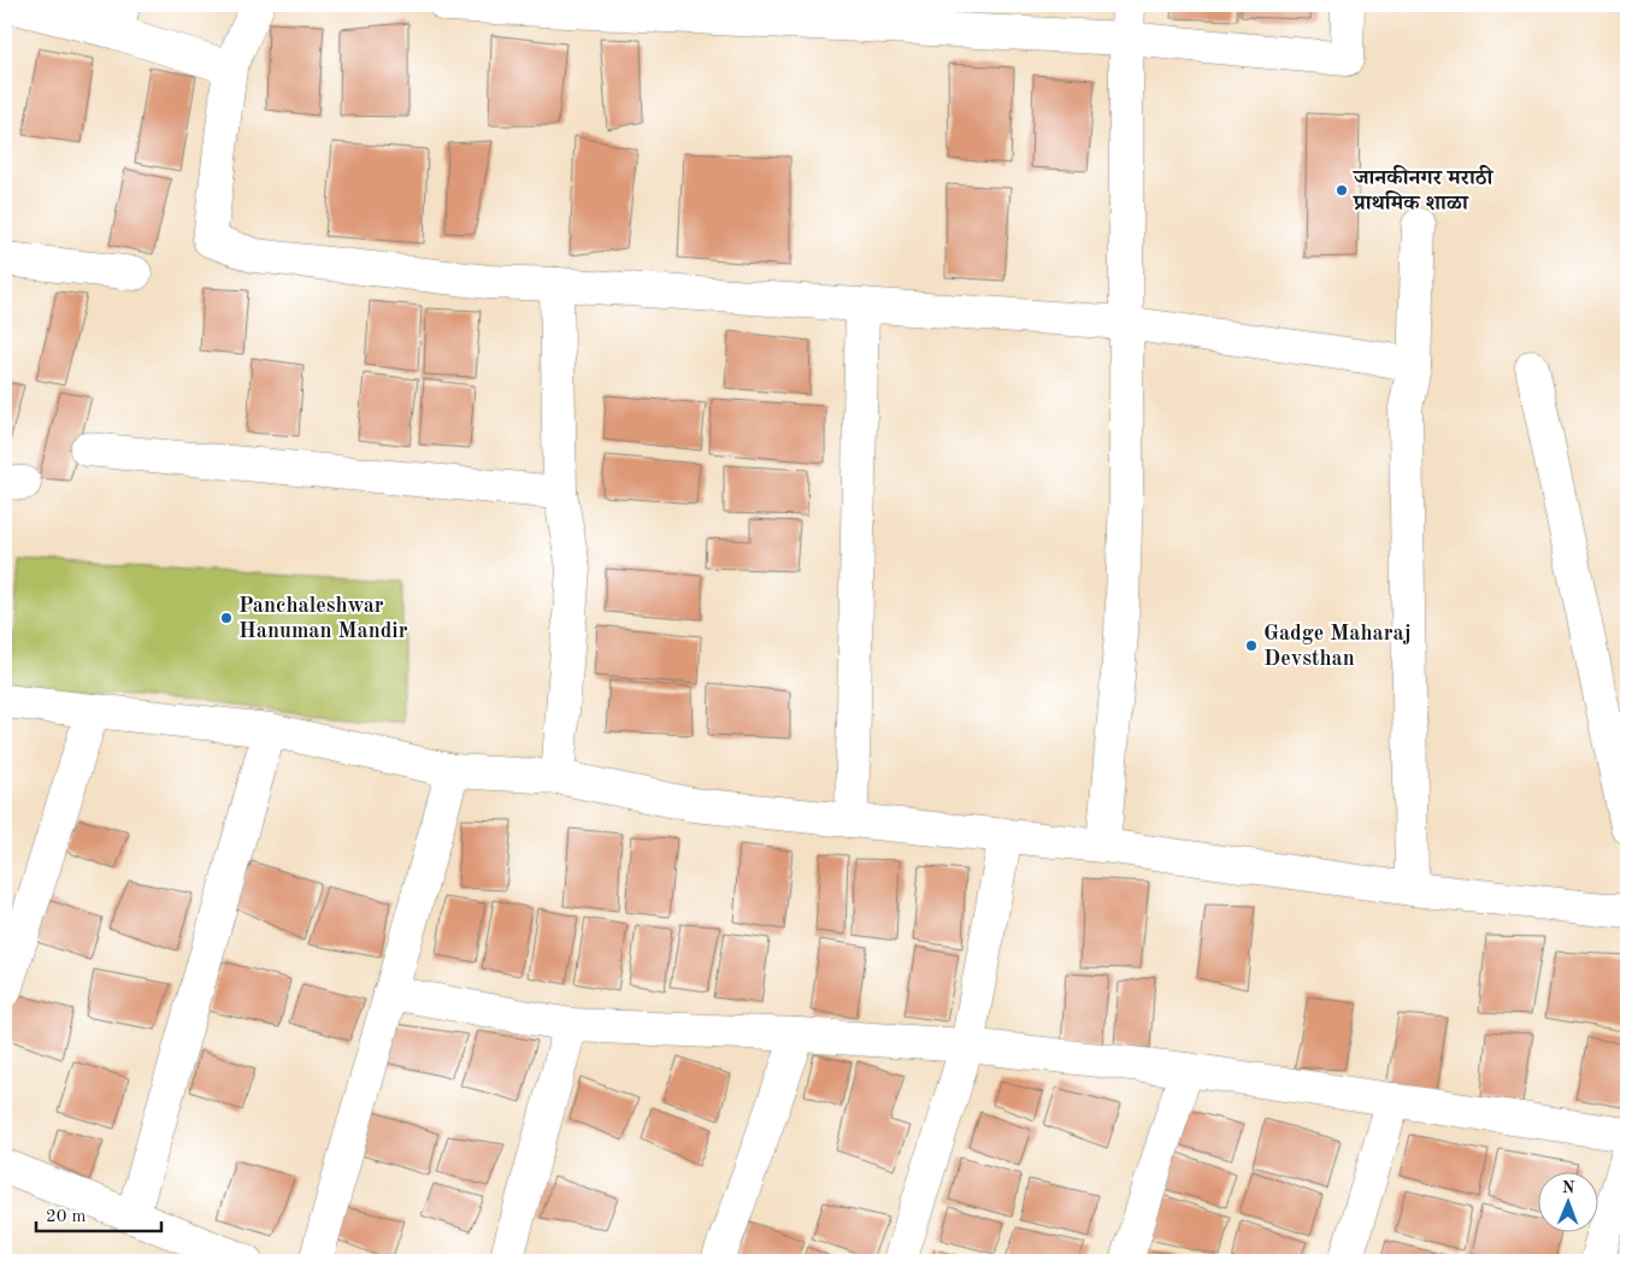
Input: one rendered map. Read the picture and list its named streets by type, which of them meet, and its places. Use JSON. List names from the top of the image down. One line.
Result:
{"places":["जानकीनगर मराठी प्राथमिक शाळा","Panchaleshwar Hanuman Mandir","Gadge Maharaj Devsthan"],"scale_bar":"20 m","north":"top"}
